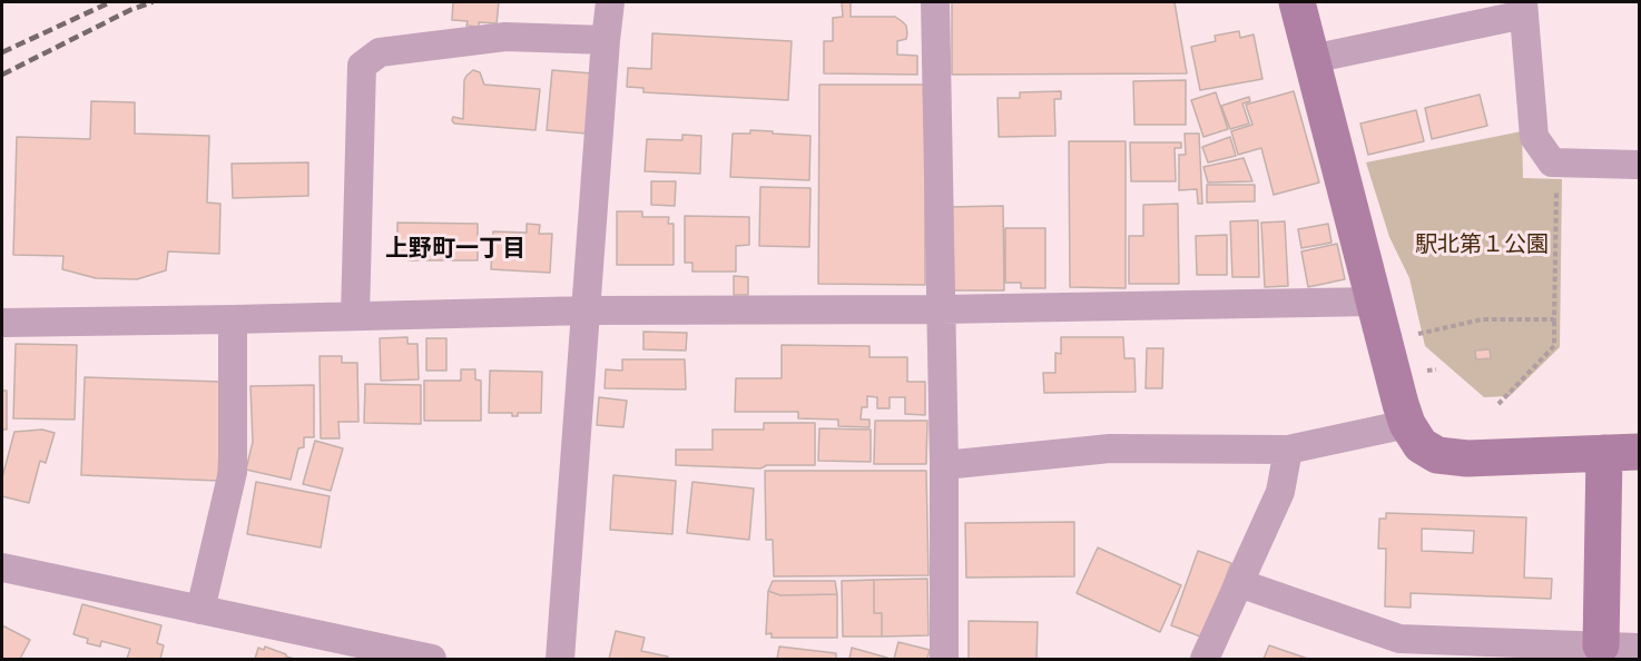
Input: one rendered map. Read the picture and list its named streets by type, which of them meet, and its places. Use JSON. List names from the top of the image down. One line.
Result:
{"districts":["上野町一丁目"],"parks":["駅北第１公園"]}
